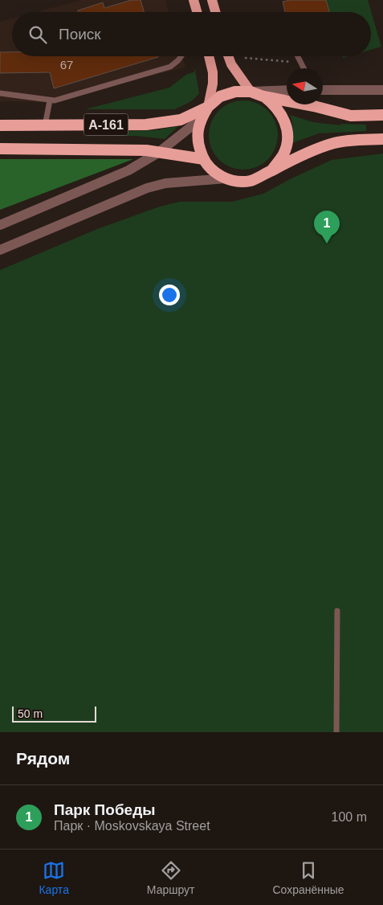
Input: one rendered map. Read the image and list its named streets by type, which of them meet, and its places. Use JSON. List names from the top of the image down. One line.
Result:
{"streets":{"highway":["А-161"]},"house_numbers":["67"],"scale_bar":"50 m","north":"left","page":{"search":"Поиск","pins":"1","scale":"50 m","heading":"Рядом","list":[{"mark":"1","name":"Парк Победы","note":"Парк · Moskovskaya Street","value":"100 m"}],"nav":["Карта","Маршрут","Сохранённые"]}}
